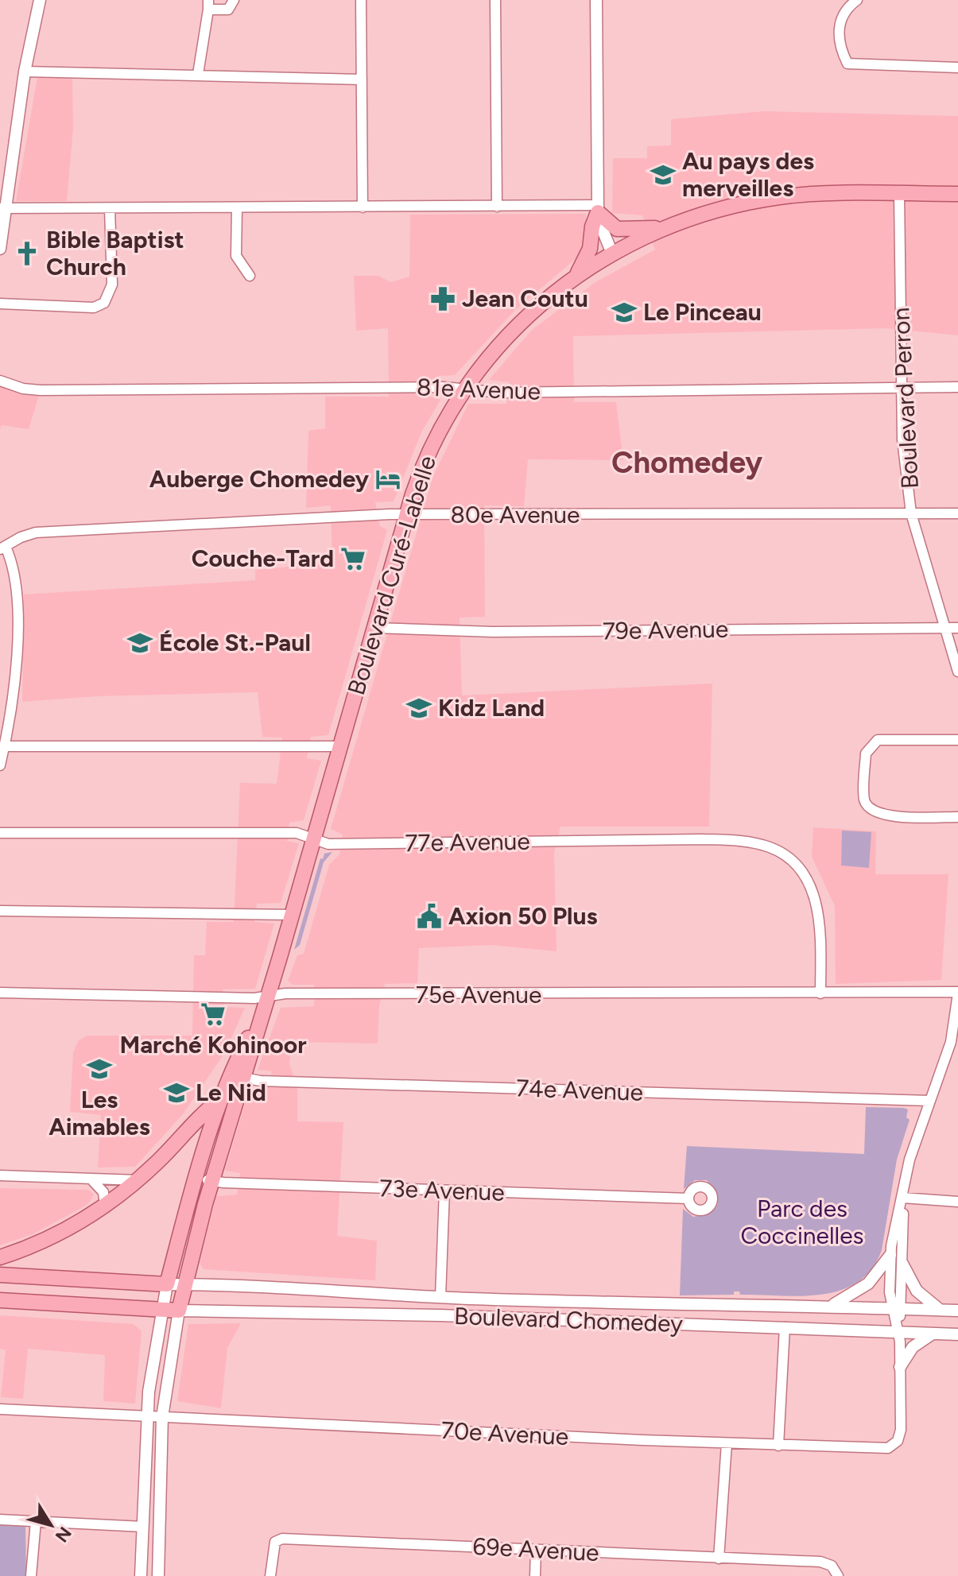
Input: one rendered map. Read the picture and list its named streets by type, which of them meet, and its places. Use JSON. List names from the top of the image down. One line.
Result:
{"streets":{"main road":["Boulevard Curé-Labelle"],"street":["81e Avenue","Boulevard Perron","80e Avenue","79e Avenue","77e Avenue","75e Avenue","74e Avenue","73e Avenue","Boulevard Chomedey","70e Avenue","69e Avenue"]},"crossings":[["81e Avenue","Boulevard Perron"],["81e Avenue","Boulevard Curé-Labelle"],["Boulevard Perron","80e Avenue"],["Boulevard Perron","Boulevard Curé-Labelle"],["Boulevard Perron","79e Avenue"],["80e Avenue","Boulevard Curé-Labelle"],["Boulevard Curé-Labelle","79e Avenue"],["Boulevard Curé-Labelle","77e Avenue"],["Boulevard Curé-Labelle","75e Avenue"],["Boulevard Curé-Labelle","74e Avenue"],["Boulevard Curé-Labelle","73e Avenue"],["Boulevard Curé-Labelle","Boulevard Chomedey"],["77e Avenue","75e Avenue"],["Boulevard Chomedey","70e Avenue"]],"districts":["Chomedey"],"parks":["Parc des Coccinelles"],"places":{"school or university":["Au pays des merveilles","Le Pinceau","École St.-Paul","Kidz Land","Les Aimables","Le Nid"],"church":["Bible Baptist Church"],"pharmacy":["Jean Coutu"],"hotel":["Auberge Chomedey"],"supermarket":["Couche-Tard","Marché Kohinoor"],"public building":["Axion 50 Plus"]},"north":"bottom right"}
